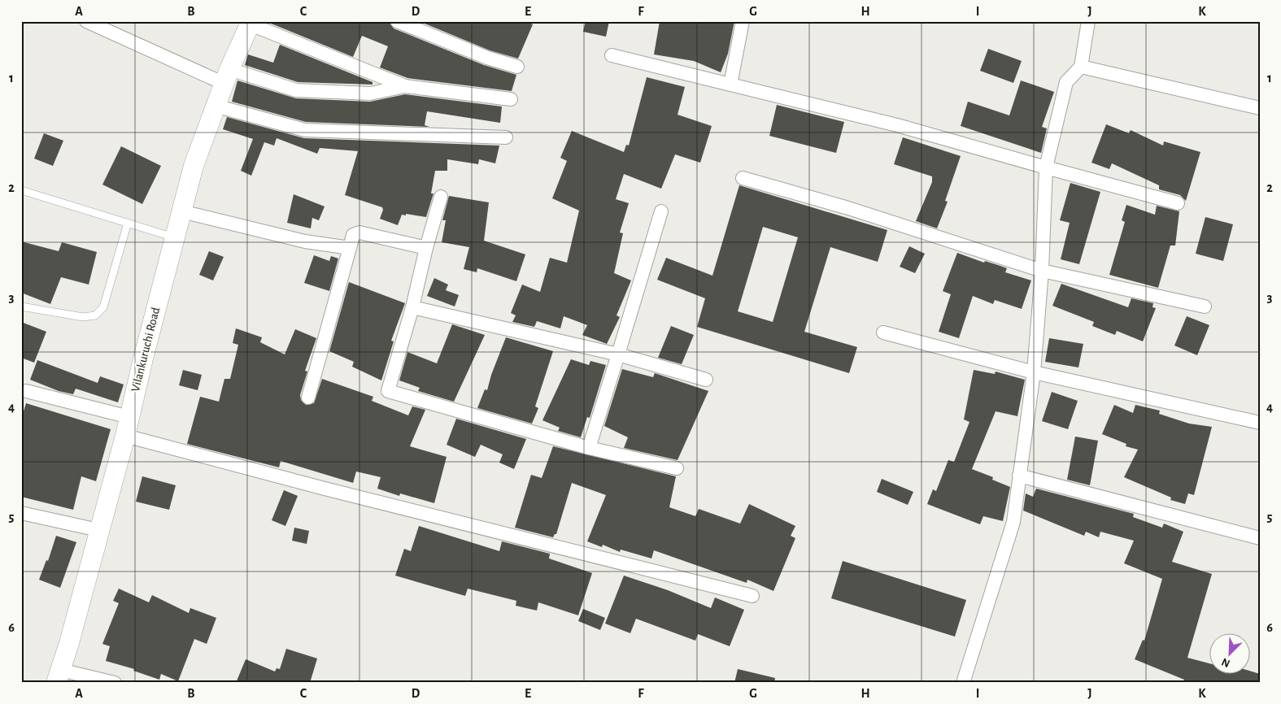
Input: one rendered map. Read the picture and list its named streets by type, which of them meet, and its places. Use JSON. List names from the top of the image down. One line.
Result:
{"streets":{"main road":["Vilankuruchi Road"]},"north":"bottom left","grid":{"columns":["A","B","C","D","E","F","G","H","I","J","K"],"rows":["1","2","3","4","5","6"]}}
